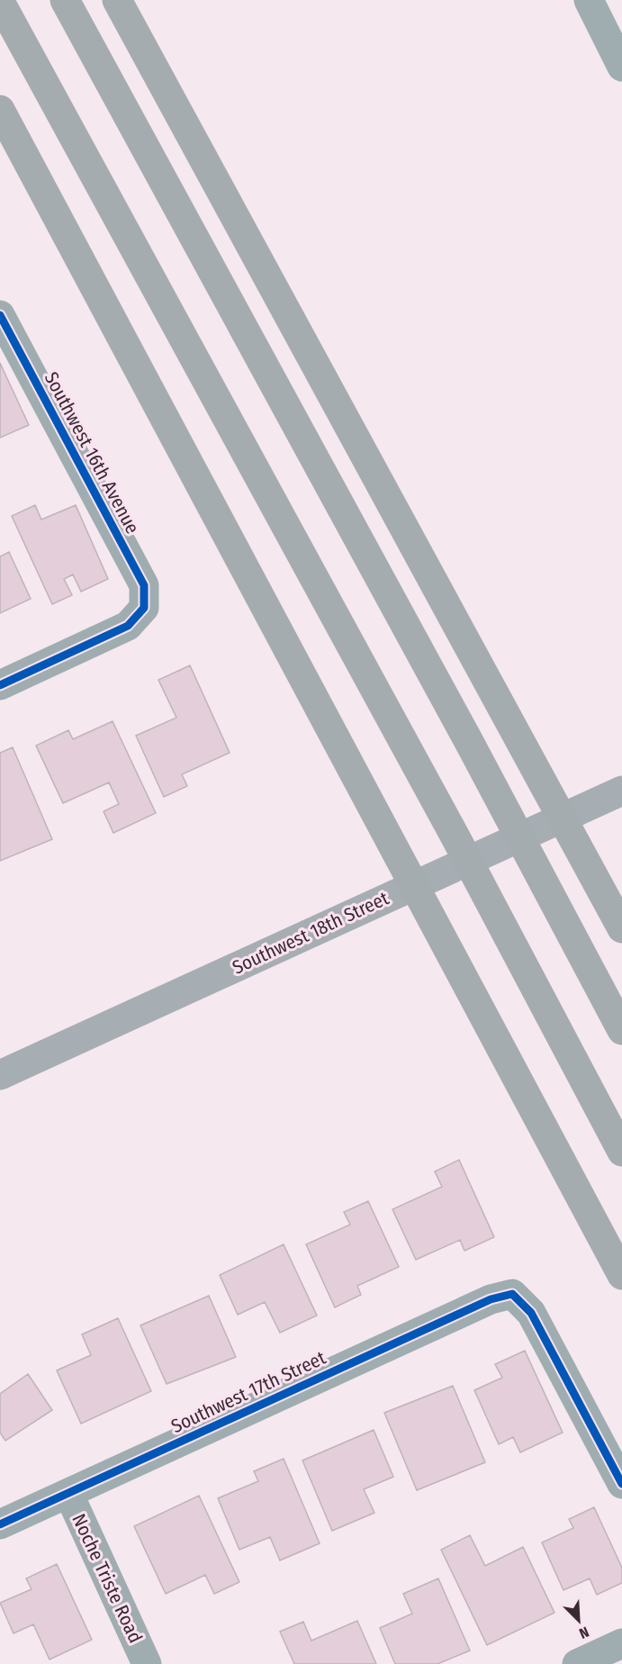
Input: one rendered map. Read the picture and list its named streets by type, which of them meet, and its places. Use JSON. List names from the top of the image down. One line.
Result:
{"streets":{"main road":["Southwest 18th Street"],"street":["Southwest 16th Avenue","Southwest 17th Street","Noche Triste Road"]},"crossings":[["Southwest 17th Street","Noche Triste Road"]],"north":"bottom right"}
